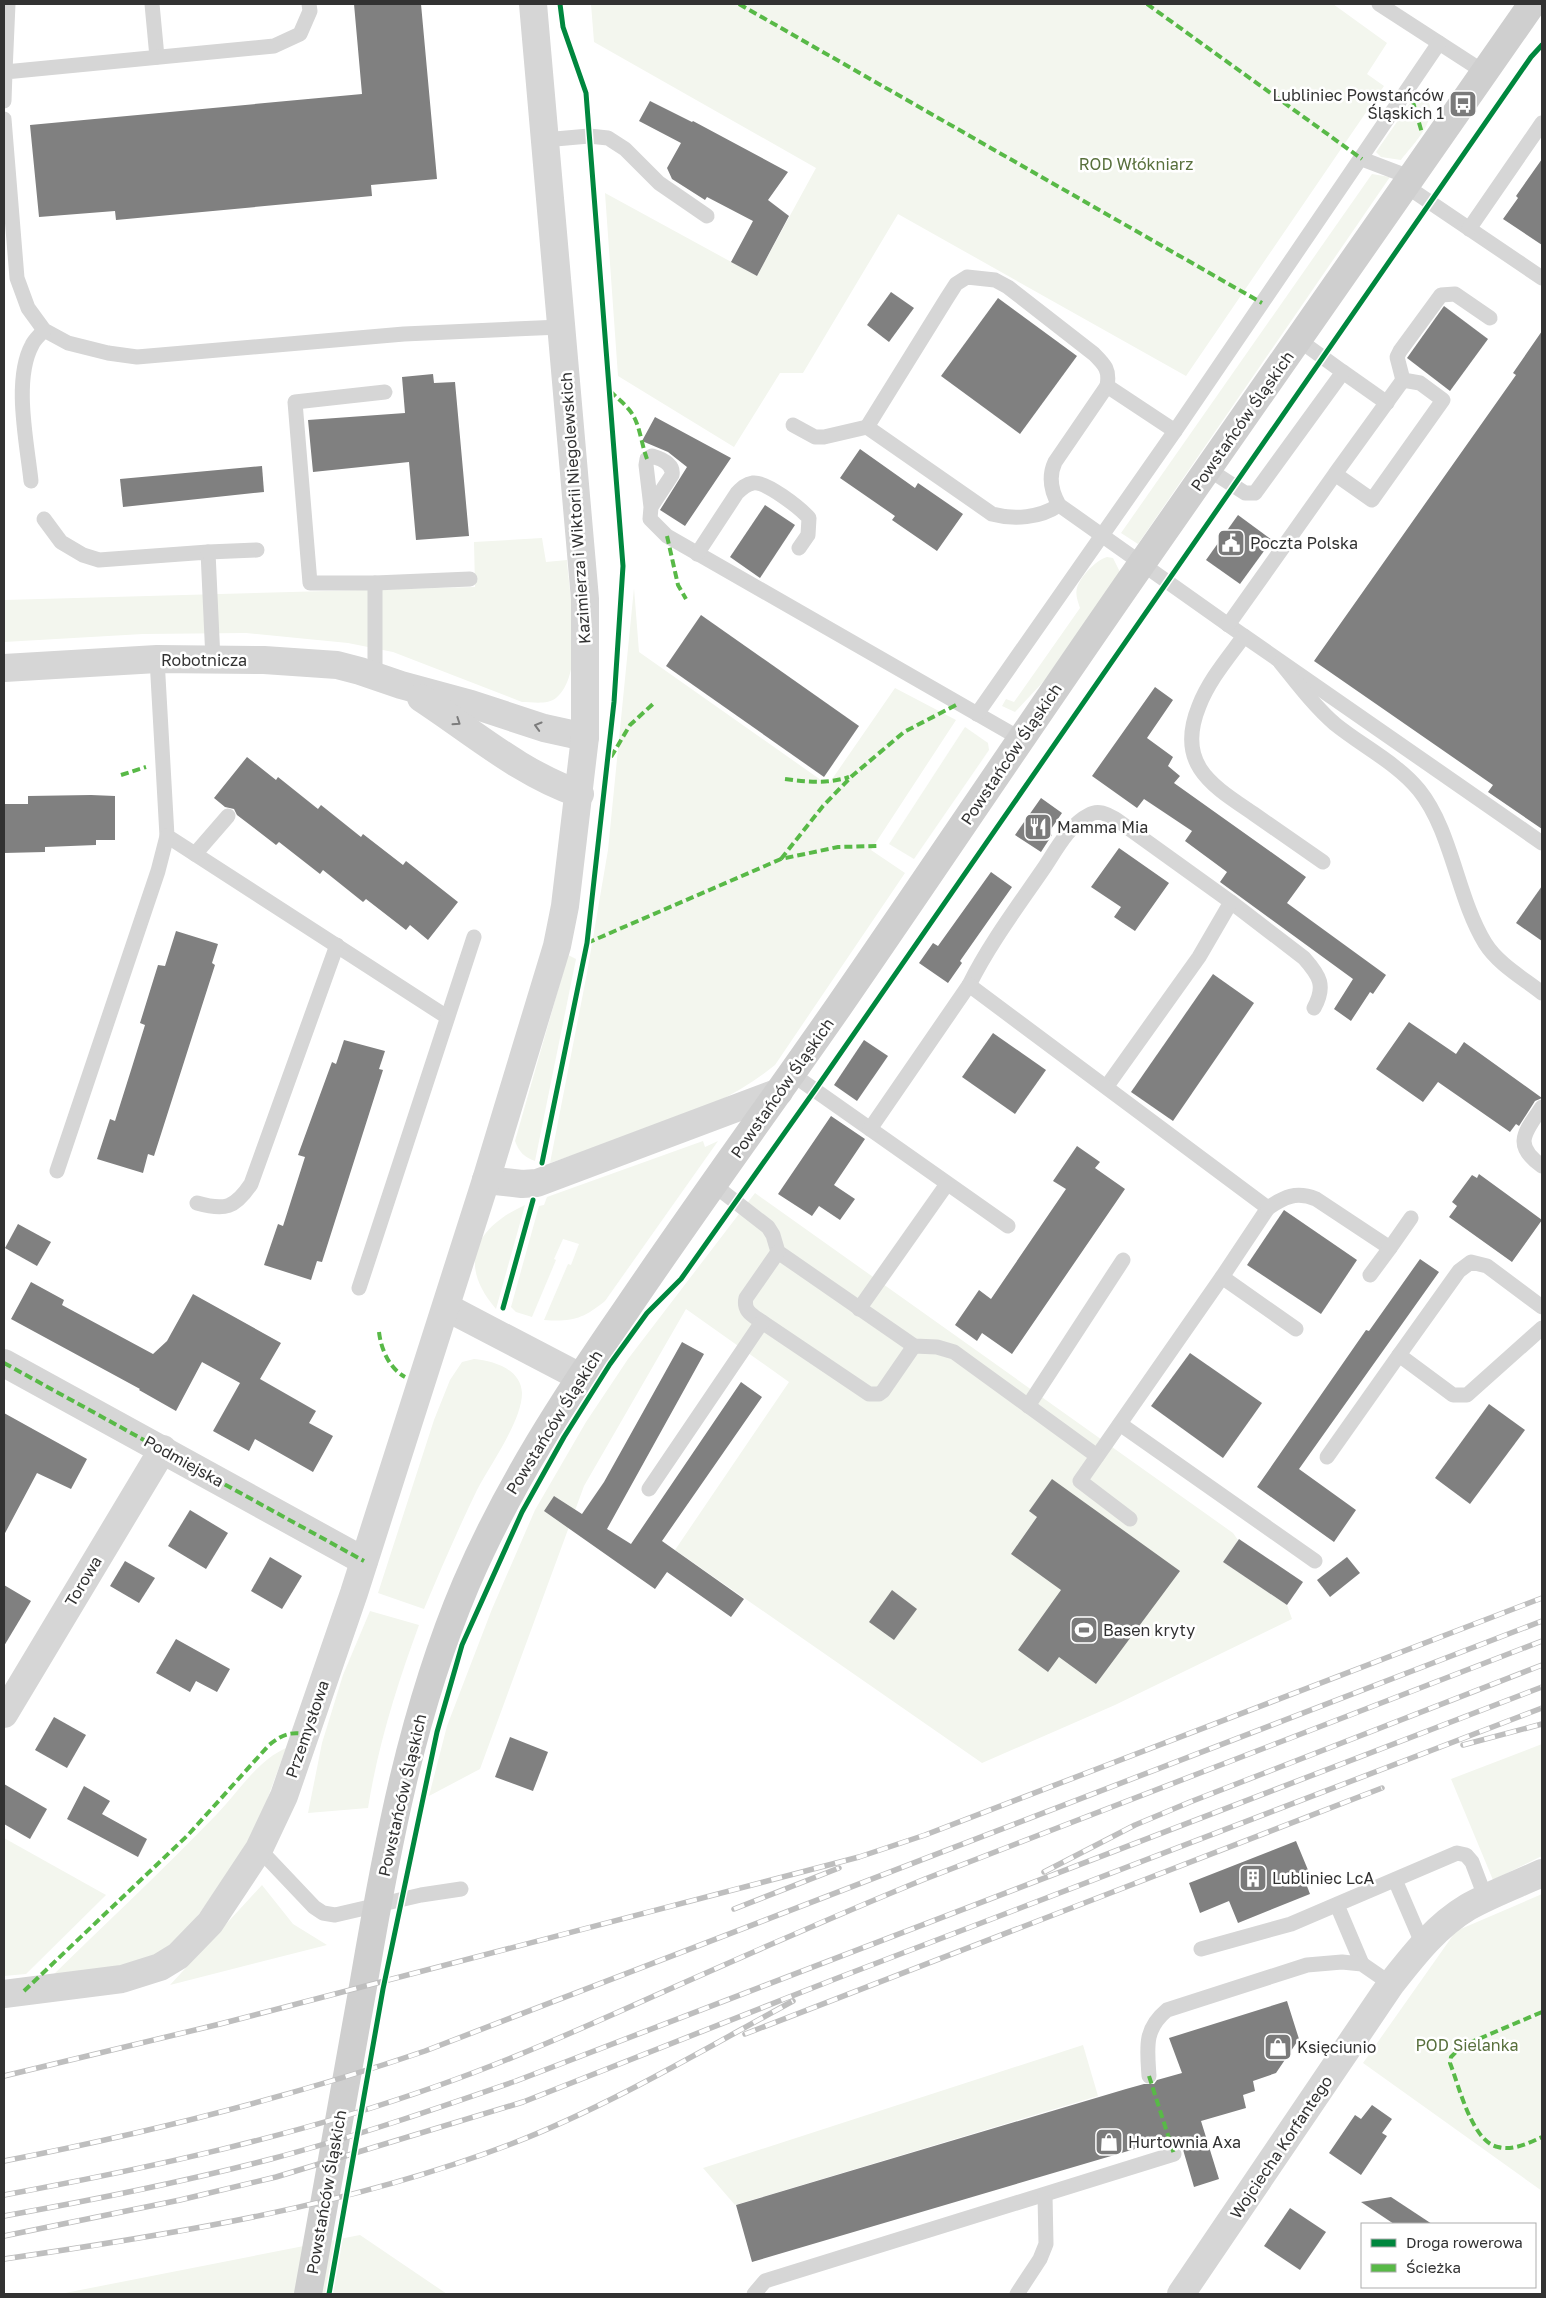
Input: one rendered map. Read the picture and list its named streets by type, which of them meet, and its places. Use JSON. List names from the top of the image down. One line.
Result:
{"streets":{"main road":["Powstańców Śląskich"],"street":["Kazimierza i Wiktorii Niegolewskich","Robotnicza","Podmiejska","Torowa","Przemysłowa","Wojciecha Korfantego"]},"crossings":[["Kazimierza i Wiktorii Niegolewskich","Robotnicza"],["Kazimierza i Wiktorii Niegolewskich","Przemysłowa"],["Podmiejska","Torowa"],["Podmiejska","Przemysłowa"]],"parks":["ROD Włókniarz","POD Sielanka"],"places":{"bus stop":["Lubliniec Powstańców Śląskich 1"],"public building":["Poczta Polska"],"restaurant":["Mamma Mia"],"sports":["Basen kryty"],"building":["Lubliniec LcA"],"shop":["Księciunio","Hurtownia Axa"]},"legend":["Droga rowerowa","Ścieżka"]}
